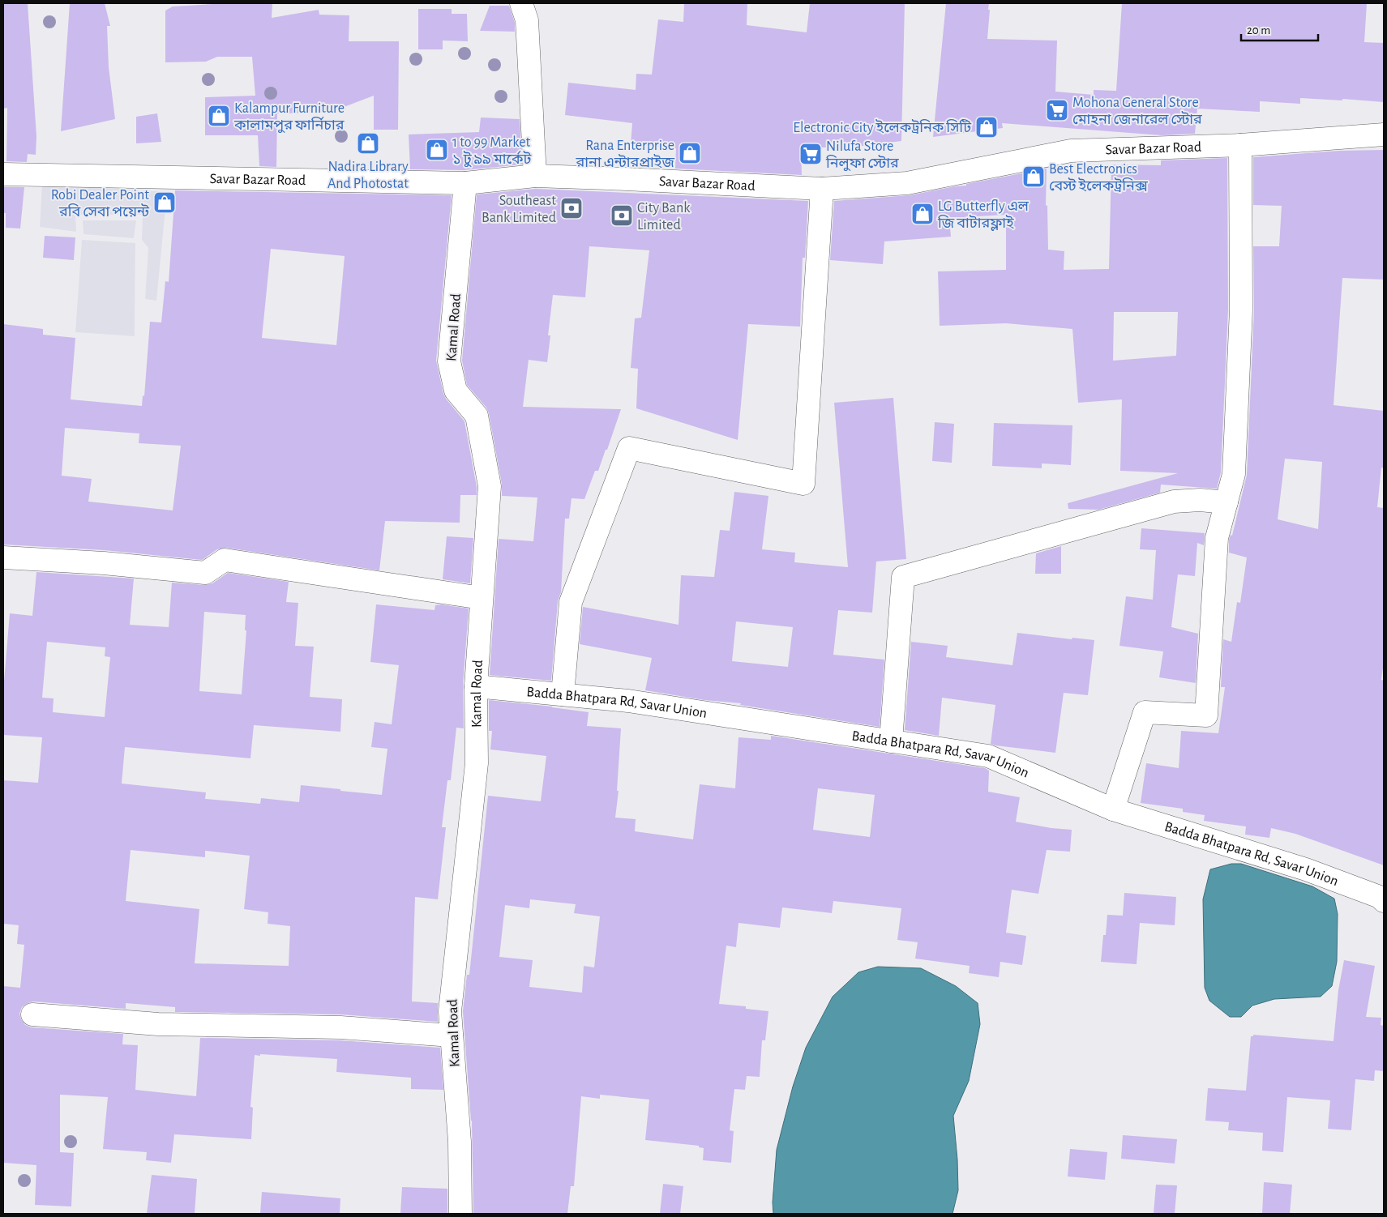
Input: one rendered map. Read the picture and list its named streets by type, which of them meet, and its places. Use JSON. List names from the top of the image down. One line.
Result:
{"streets":{"street":["Savar Bazar Road","Kamal Road","Badda Bhatpara Rd, Savar Union"]},"crossings":[["Savar Bazar Road","Kamal Road"],["Kamal Road","Badda Bhatpara Rd, Savar Union"]],"places":{"supermarket":["Mohona General Store মোহনা জেনারেল স্টোর","Nilufa Store নিলুফা স্টোর"],"shop":["Kalampur Furniture কালামপুর ফার্নিচার","Electronic City ইলেকট্রনিক সিটি","Nadira Library And Photostat","1 to 99 Market ১ টু ৯৯ মার্কেট","Rana Enterprise রানা এন্টারপ্রাইজ","Best Electronics বেস্ট ইলেকট্রনিক্স","Robi Dealer Point রবি সেবা পয়েন্ট","LG Butterfly এল জি বাটারফ্লাই"],"bank":["Southeast Bank Limited","City Bank Limited"]},"scale_bar":"20 m"}
